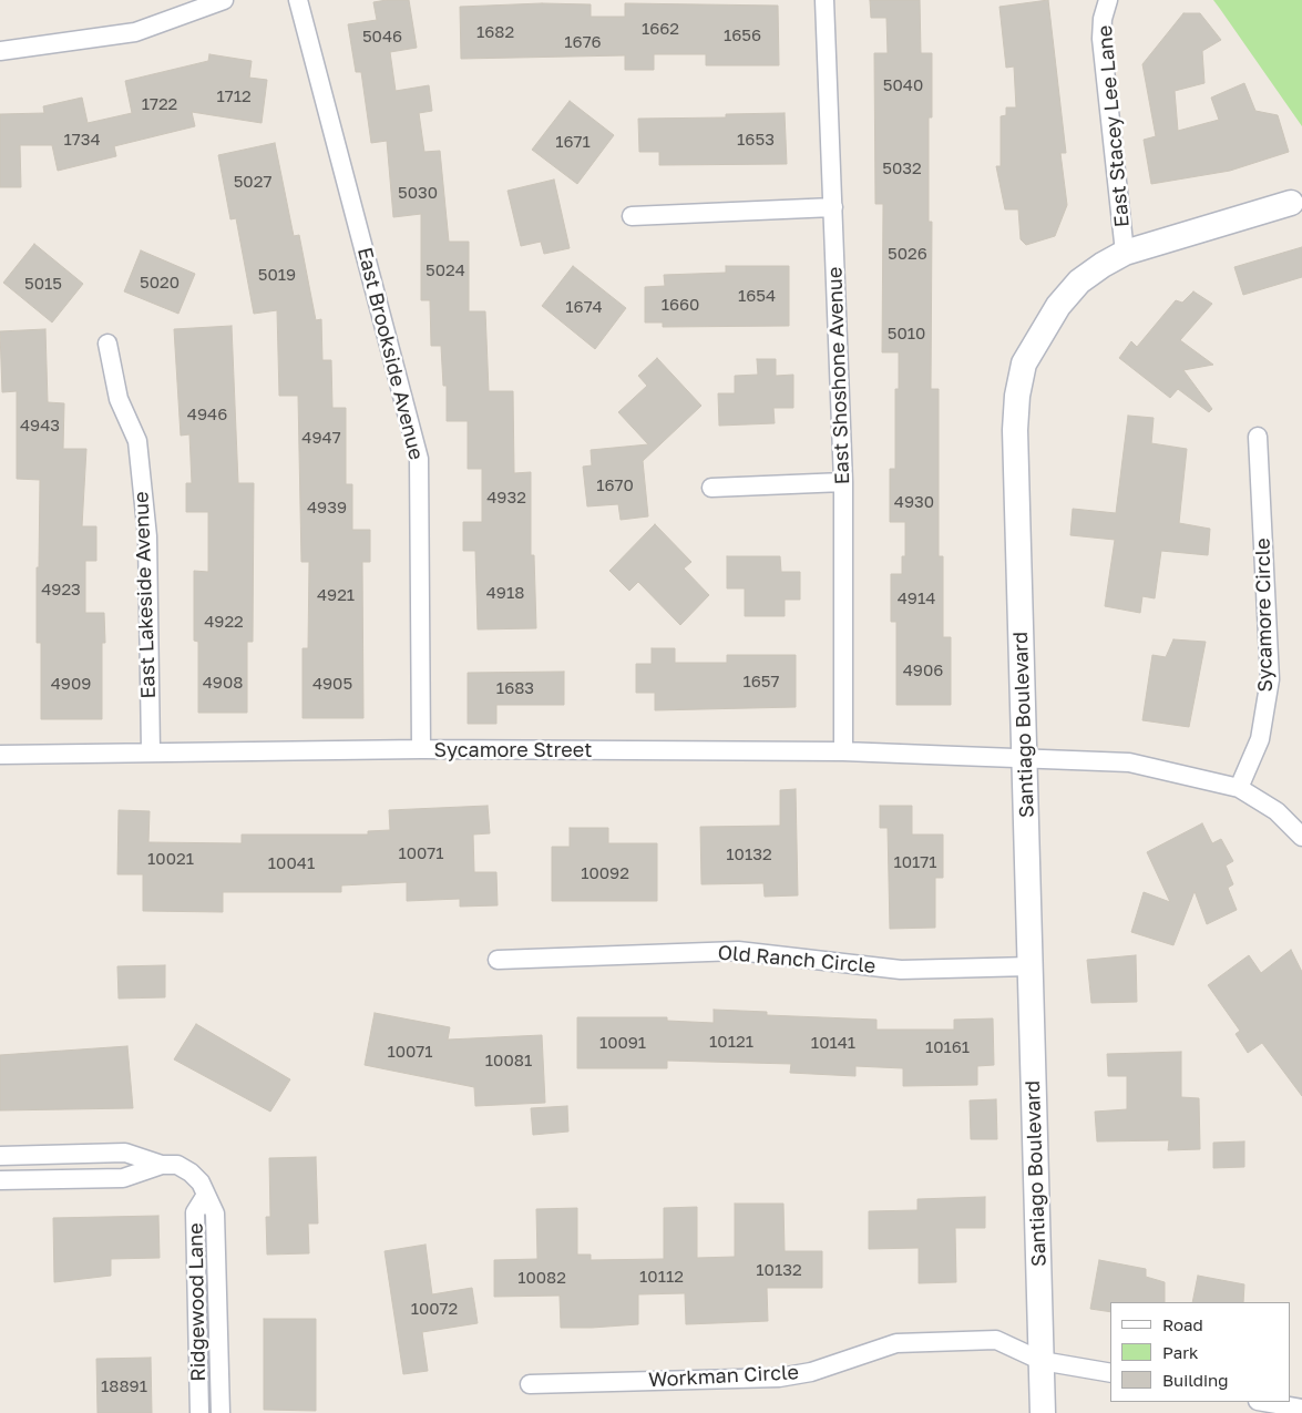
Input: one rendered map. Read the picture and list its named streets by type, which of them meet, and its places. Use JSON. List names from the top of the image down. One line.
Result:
{"streets":{"street":["East Stacey Lee Lane","East Brookside Avenue","East Shoshone Avenue","East Lakeside Avenue","Sycamore Circle","Santiago Boulevard","Sycamore Street","Old Ranch Circle","Ridgewood Lane","Workman Circle"]},"crossings":[["East Stacey Lee Lane","Santiago Boulevard"],["East Brookside Avenue","Sycamore Street"],["East Shoshone Avenue","Sycamore Street"],["East Lakeside Avenue","Sycamore Street"],["Santiago Boulevard","Sycamore Street"],["Santiago Boulevard","Old Ranch Circle"],["Santiago Boulevard","Workman Circle"]],"house_numbers":["1662","1682","1656","5046","1676","5040","1712","1722","1734","1653","1671","5032","5027","5030","5026","5024","5019","5020","5015","1654","1660","1674","5010","4946","4943","4947","1670","4932","4930","4939","4923","4918","4921","4914","4922","4906","1657","4908","4909","4905","1683","10071","10132","10021","10171","10041","10092","10121","10091","10141","10161","10071","10081","10132","10112","10082","10072","18891"],"legend":["Road","Park","Building"]}
